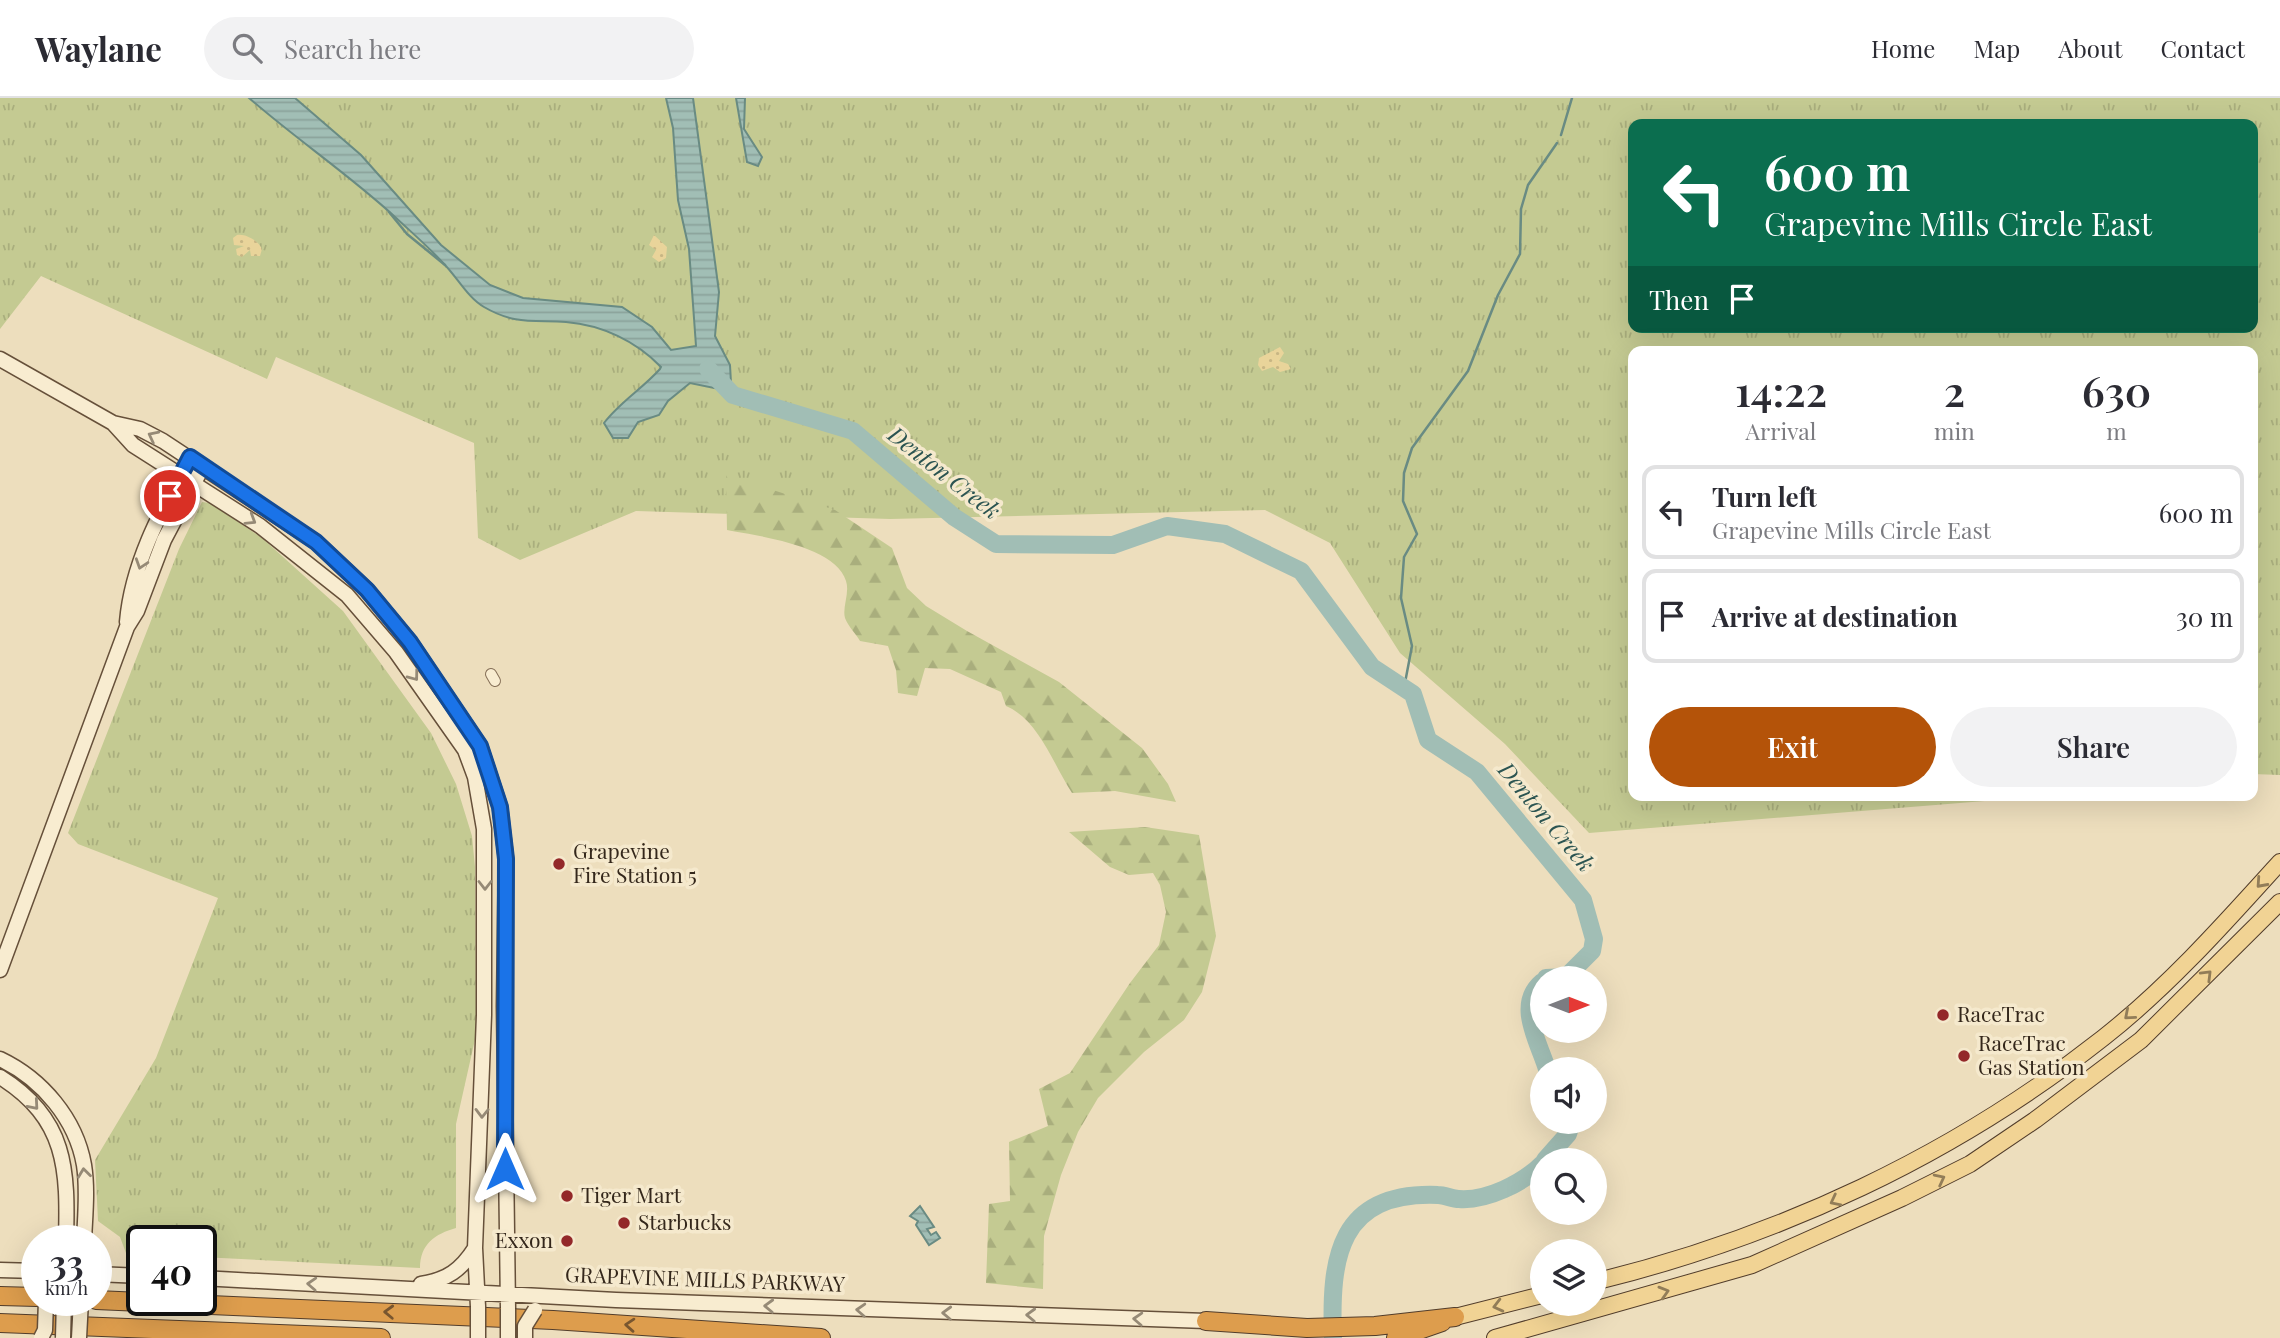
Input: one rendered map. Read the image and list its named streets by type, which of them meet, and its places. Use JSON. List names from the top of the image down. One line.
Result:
{"streets":{"street":["GRAPEVINE MILLS PARKWAY"]},"one_way":["GRAPEVINE MILLS PARKWAY"],"water":["Denton Creek"],"places":["Grapevine Fire Station 5","RaceTrac","RaceTrac Gas Station","Tiger Mart","Starbucks","Exxon"],"north":"right","page":{"header":"Waylane","search":"Search here","nav":["Home","Map","About","Contact"],"turn":["600 m","Grapevine Mills Circle East"],"then":"Then","eta":["14:22","Arrival","2","min","630","m"],"list":[{"name":"Turn left","note":"Grapevine Mills Circle East","value":"600 m"},{"name":"Arrive at destination","value":"30 m"}],"buttons":["Exit","Share"],"speed":"33 km/h","limit":"40"}}
